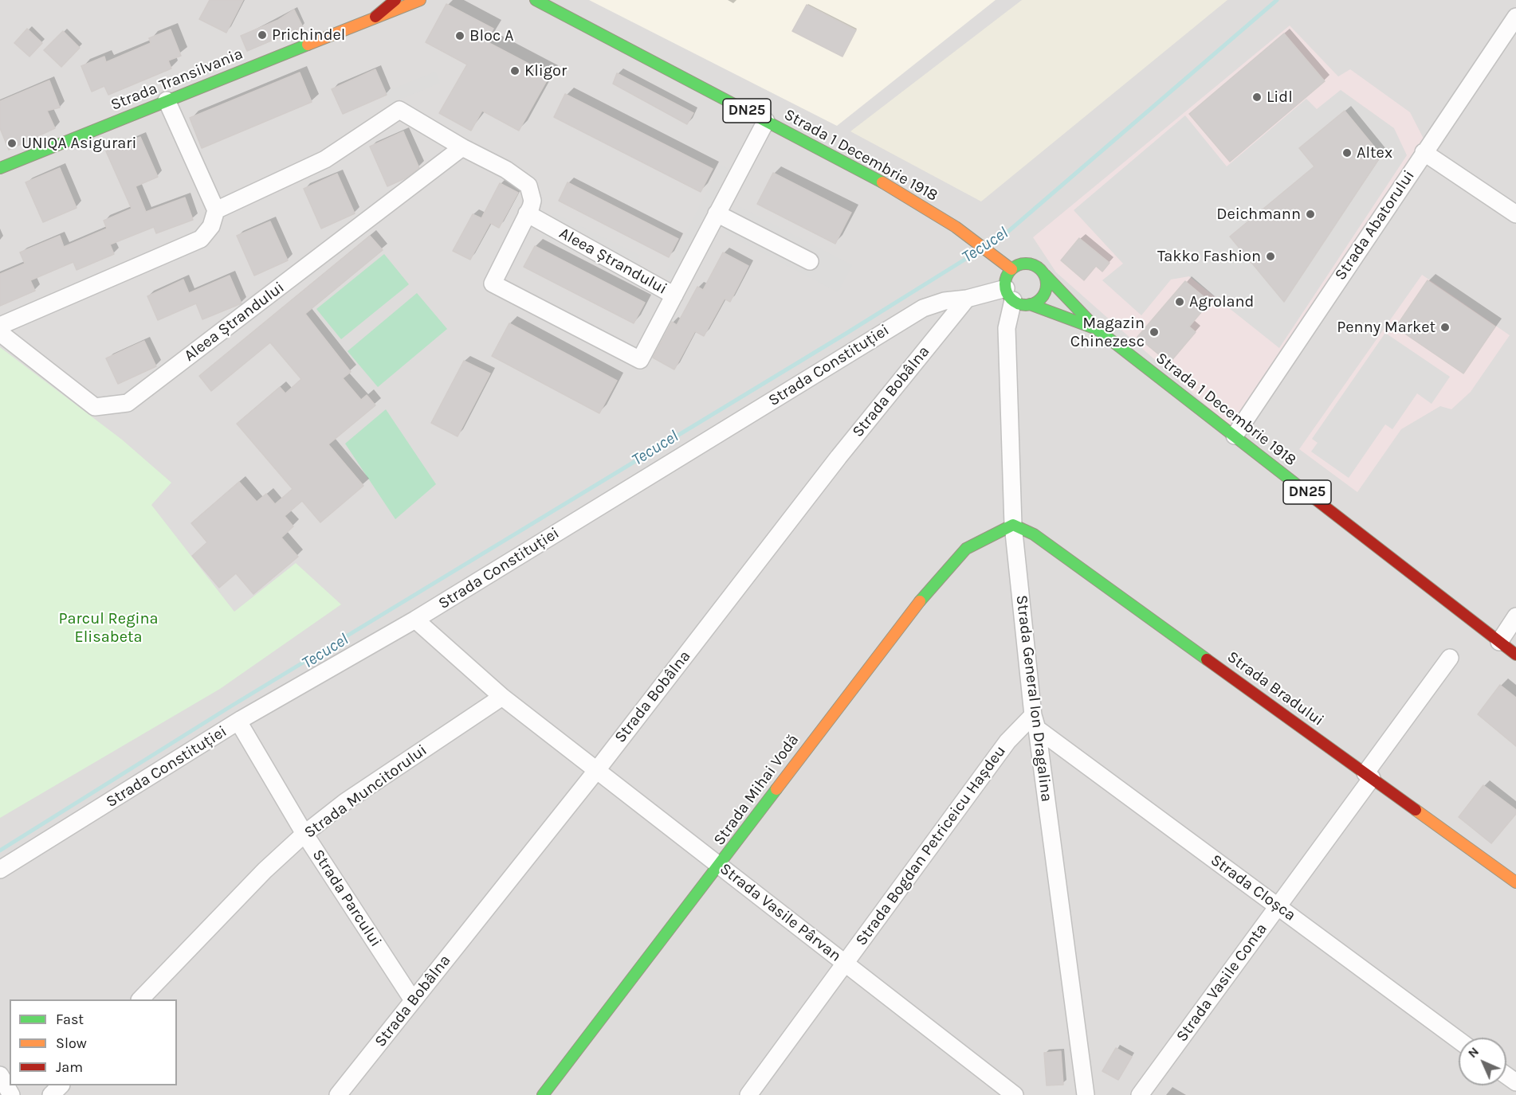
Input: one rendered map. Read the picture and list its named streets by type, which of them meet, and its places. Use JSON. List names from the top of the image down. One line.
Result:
{"streets":{"main road":["Strada Transilvania","DN25","Strada 1 Decembrie 1918","Strada Bradului","Strada Mihai Vodă"],"street":["Strada Abatorului","Aleea Ștrandului","Strada Constituției","Strada Bobâlna","Strada General Ion Dragalina","Strada Muncitorului","Strada Bogdan Petriceicu Hașdeu","Strada Cloșca","Strada Parcului","Strada Vasile Pârvan","Strada Vasile Conta"]},"crossings":[["Strada 1 Decembrie 1918","Strada Abatorului"],["Strada 1 Decembrie 1918","Aleea Ștrandului"],["Strada 1 Decembrie 1918","Strada Constituției"],["Strada 1 Decembrie 1918","Strada General Ion Dragalina"],["Strada Constituției","Strada Bobâlna"],["Strada Constituției","Strada General Ion Dragalina"],["Strada Constituției","Strada Parcului"],["Strada Constituției","Strada Vasile Pârvan"],["Strada Bobâlna","Strada Parcului"],["Strada Bobâlna","Strada Vasile Pârvan"],["Strada Bradului","Strada General Ion Dragalina"],["Strada Bradului","Strada Mihai Vodă"],["Strada Bradului","Strada Vasile Conta"],["Strada General Ion Dragalina","Strada Mihai Vodă"],["Strada General Ion Dragalina","Strada Bogdan Petriceicu Hașdeu"],["Strada General Ion Dragalina","Strada Cloșca"],["Strada Mihai Vodă","Strada Vasile Pârvan"],["Strada Muncitorului","Strada Parcului"],["Strada Muncitorului","Strada Vasile Pârvan"],["Strada Bogdan Petriceicu Hașdeu","Strada Cloșca"],["Strada Bogdan Petriceicu Hașdeu","Strada Vasile Pârvan"],["Strada Cloșca","Strada Vasile Conta"]],"water":["Tecucel"],"parks":["Parcul Regina Elisabeta"],"places":["Prichindel","Bloc A","Kligor","Lidl","UNIQA Asigurari","Altex","Deichmann","Takko Fashion","Agroland","Penny Market","Magazin Chinezesc"],"legend":["Fast","Slow","Jam"],"north":"top left"}
